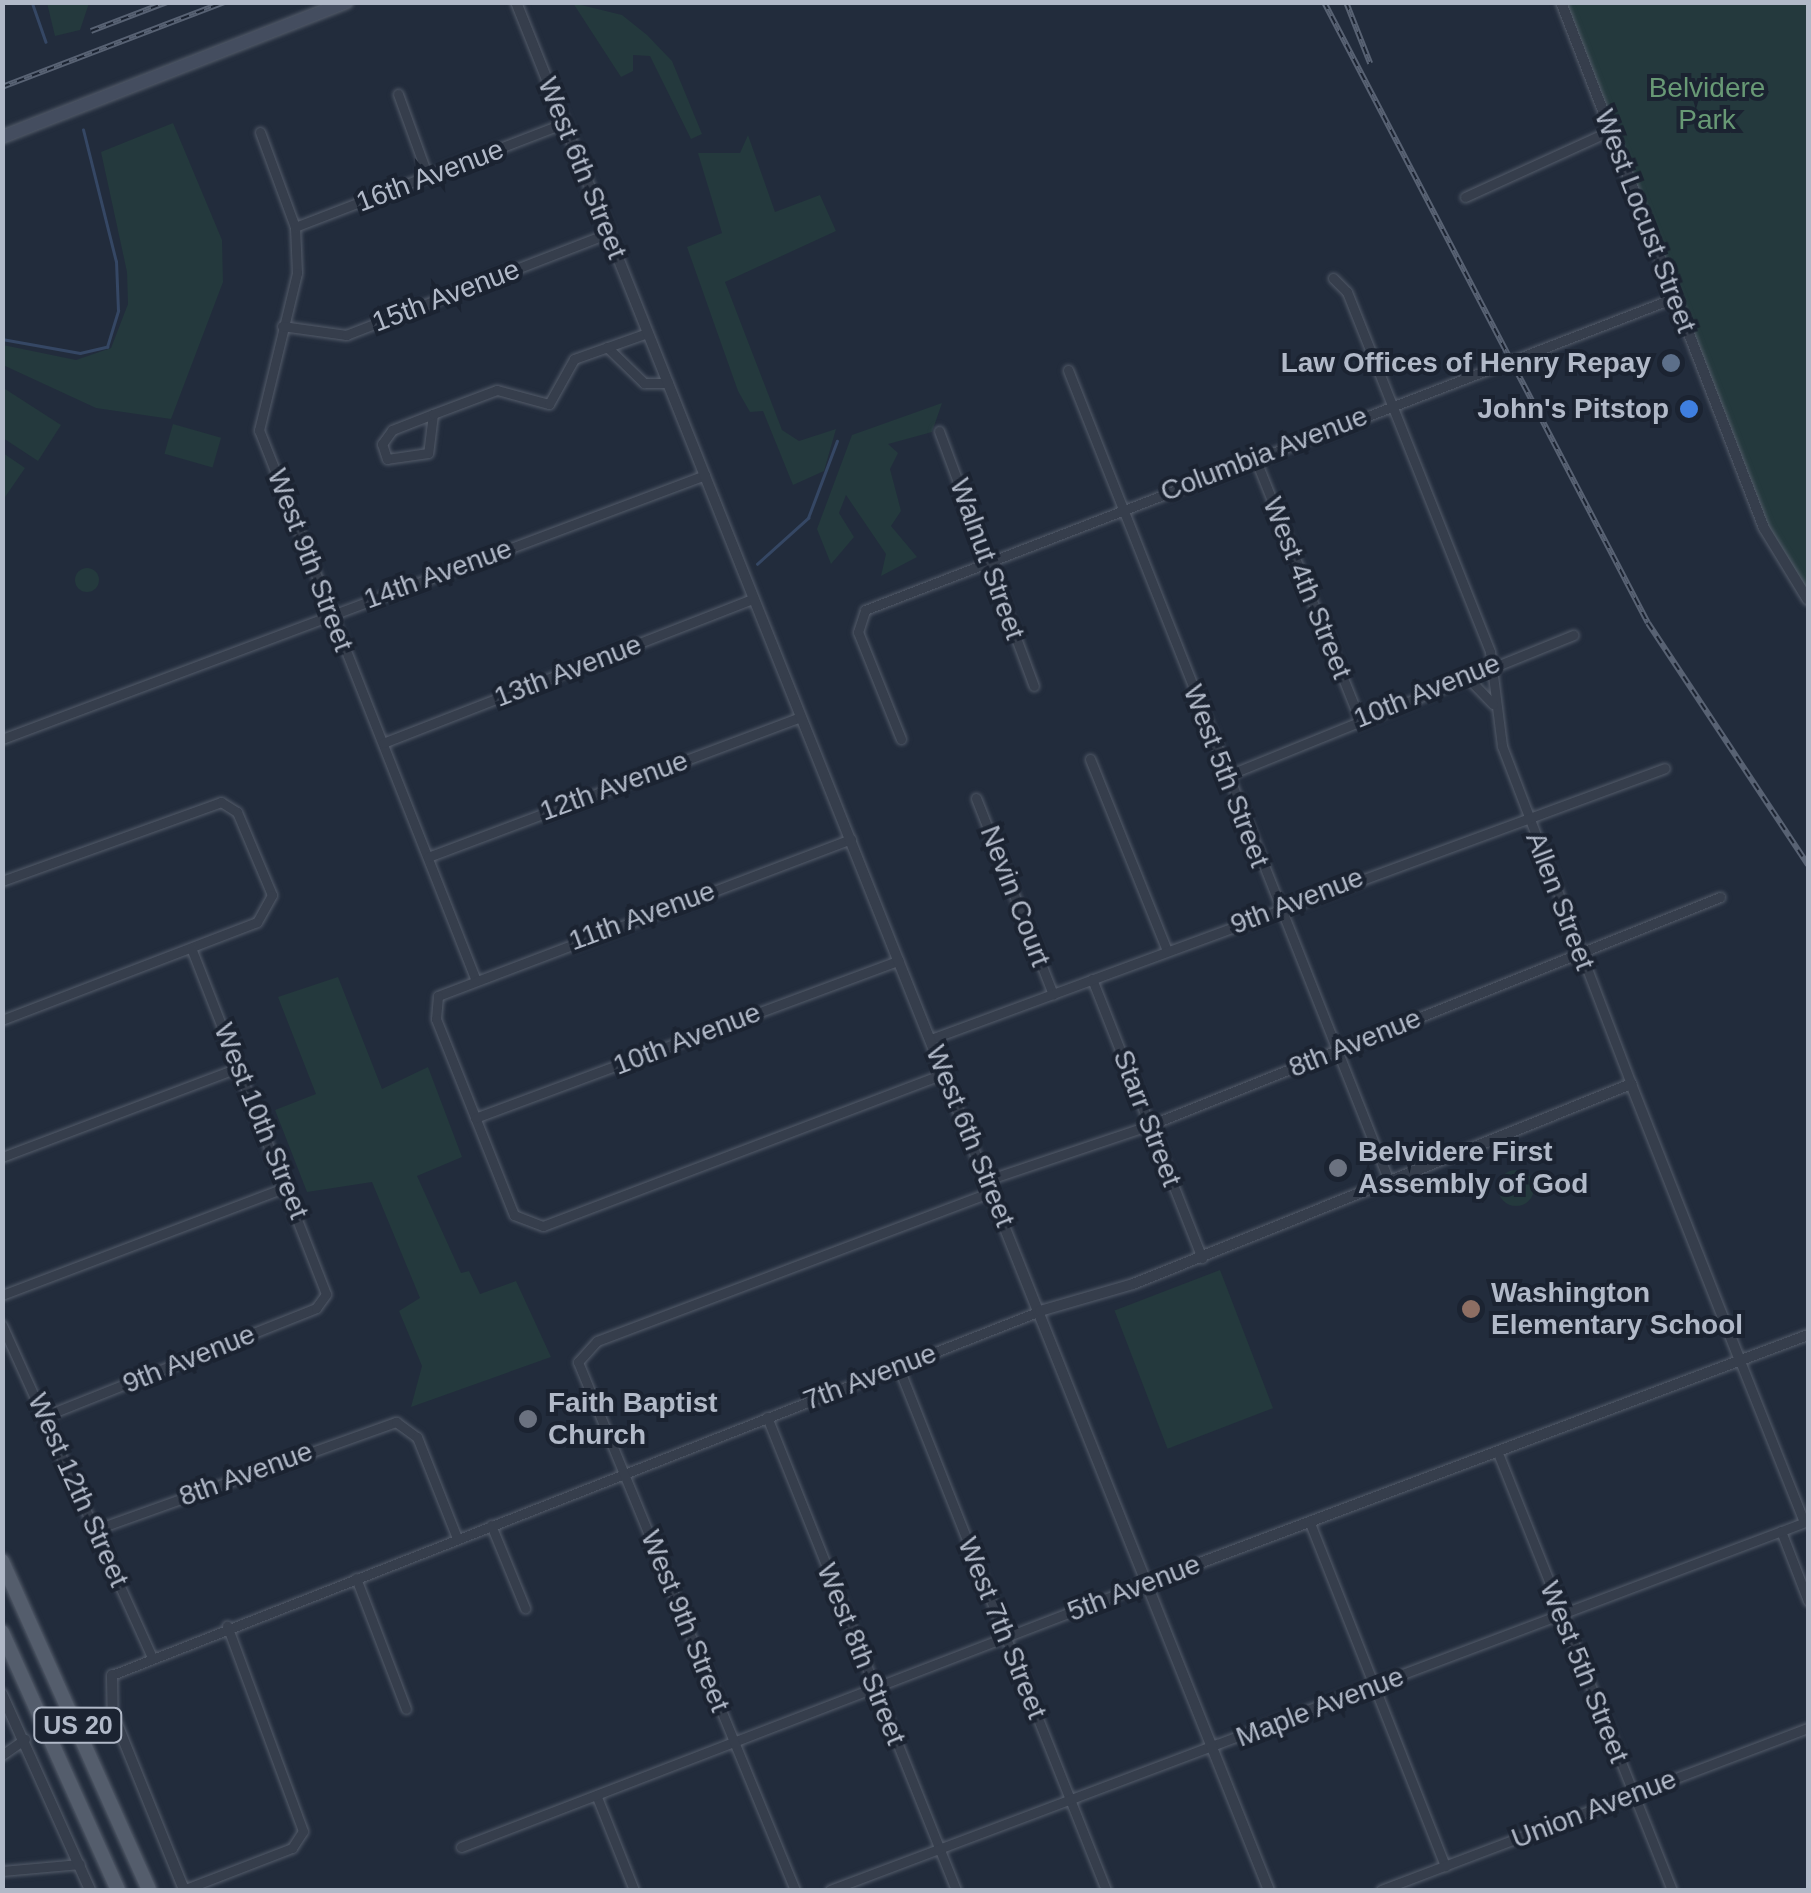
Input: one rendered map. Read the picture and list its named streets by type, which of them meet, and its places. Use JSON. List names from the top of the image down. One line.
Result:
{"streets":{"main road":["US 20"],"street":["West 6th Street","16th Avenue","West Locust Street","15th Avenue","Columbia Avenue","Walnut Street","West 9th Street","14th Avenue","West 4th Street","13th Avenue","10th Avenue","West 5th Street","12th Avenue","Nevin Court","9th Avenue","Allen Street","11th Avenue","8th Avenue","Starr Street","West 10th Street","7th Avenue","West 12th Street","5th Avenue","West 7th Street","West 8th Street","Maple Avenue","Union Avenue"]},"crossings":[["West 6th Street","16th Avenue"],["West 6th Street","15th Avenue"],["West 6th Street","West 9th Street"],["West 6th Street","14th Avenue"],["West 6th Street","13th Avenue"],["West 6th Street","10th Avenue"],["West 6th Street","12th Avenue"],["West 6th Street","9th Avenue"],["West 6th Street","11th Avenue"],["West 6th Street","8th Avenue"],["West 6th Street","7th Avenue"],["West 6th Street","5th Avenue"],["West 6th Street","Maple Avenue"],["16th Avenue","West 9th Street"],["West Locust Street","Columbia Avenue"],["15th Avenue","West 9th Street"],["Columbia Avenue","Walnut Street"],["Columbia Avenue","West 4th Street"],["Columbia Avenue","West 5th Street"],["Columbia Avenue","Allen Street"],["West 9th Street","14th Avenue"],["West 9th Street","13th Avenue"],["West 9th Street","12th Avenue"],["West 9th Street","11th Avenue"],["West 9th Street","7th Avenue"],["West 9th Street","5th Avenue"],["West 4th Street","10th Avenue"],["10th Avenue","West 5th Street"],["10th Avenue","Allen Street"],["10th Avenue","11th Avenue"],["West 5th Street","9th Avenue"],["West 5th Street","8th Avenue"],["West 5th Street","7th Avenue"],["West 5th Street","5th Avenue"],["West 5th Street","Maple Avenue"],["West 5th Street","Union Avenue"],["Nevin Court","9th Avenue"],["9th Avenue","Allen Street"],["9th Avenue","Starr Street"],["9th Avenue","West 10th Street"],["9th Avenue","West 12th Street"],["Allen Street","8th Avenue"],["Allen Street","7th Avenue"],["Allen Street","5th Avenue"],["Allen Street","Maple Avenue"],["8th Avenue","Starr Street"],["8th Avenue","7th Avenue"],["8th Avenue","West 12th Street"],["Starr Street","7th Avenue"],["7th Avenue","West 12th Street"],["7th Avenue","West 7th Street"],["7th Avenue","West 8th Street"],["5th Avenue","West 7th Street"],["5th Avenue","West 8th Street"],["West 7th Street","Maple Avenue"],["West 8th Street","Maple Avenue"]],"parks":["Belvidere Park"],"places":["Law Offices of Henry Repay","John's Pitstop","Belvidere First Assembly of God","Washington Elementary School","Faith Baptist Church"]}
